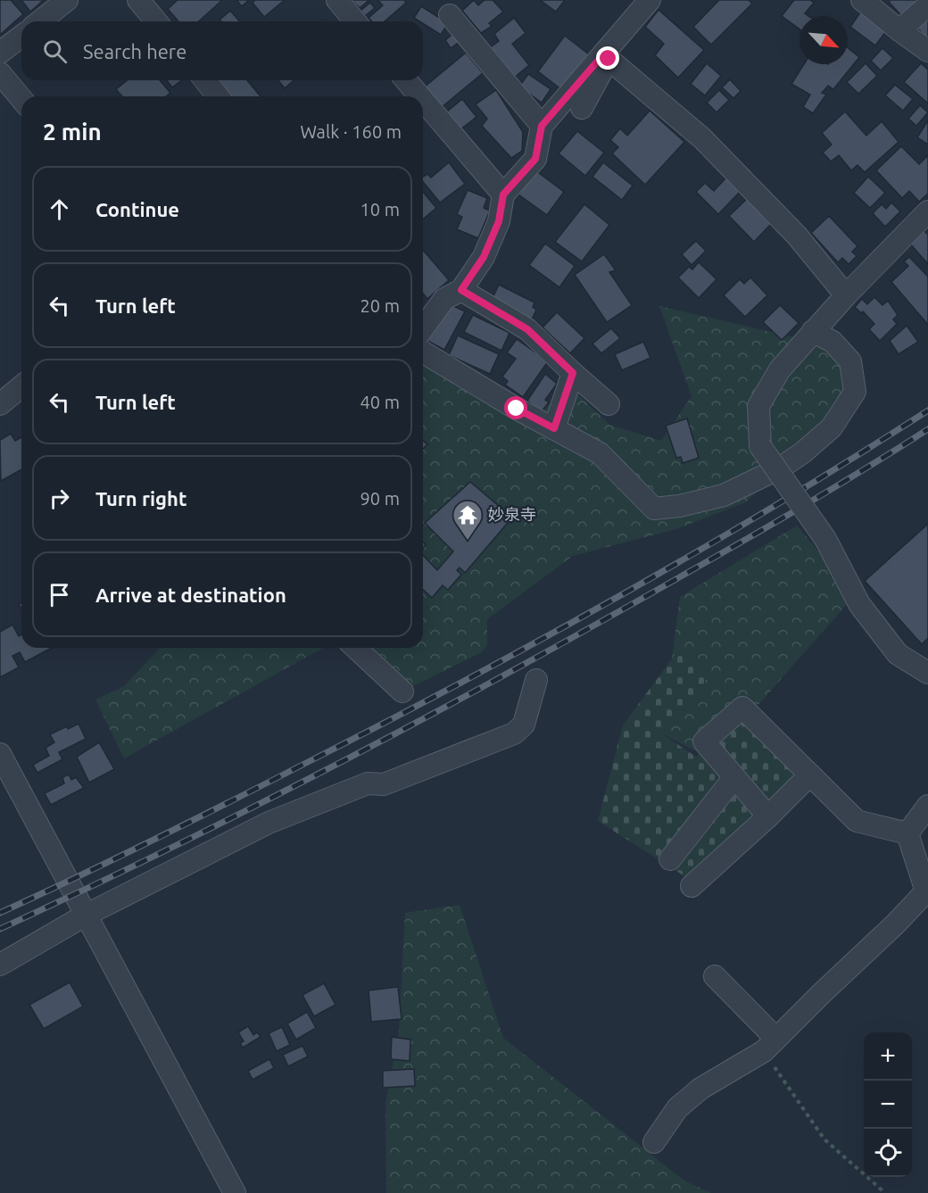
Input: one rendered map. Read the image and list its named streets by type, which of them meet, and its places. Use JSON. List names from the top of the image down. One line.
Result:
{"places":{"temple":["妙泉寺"]},"north":"bottom right","page":{"search":"Search here","heading":["2 min","Walk · 160 m"],"list":[["Continue","10 m"],["Turn left","20 m"],["Turn left","40 m"],["Turn right","90 m"],"Arrive at destination"],"map_buttons":["+","−"]}}
